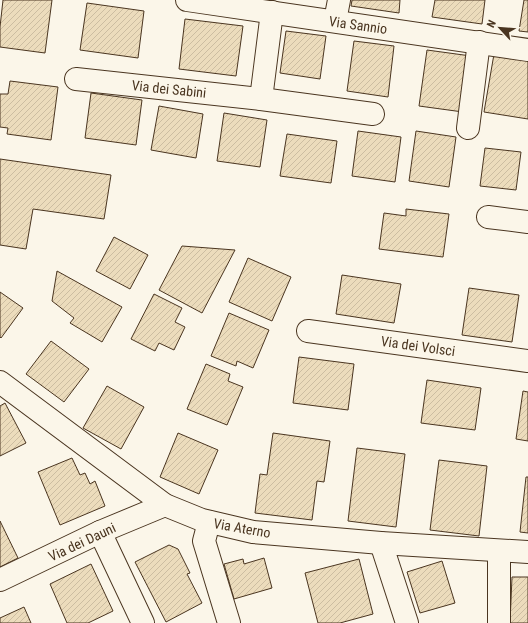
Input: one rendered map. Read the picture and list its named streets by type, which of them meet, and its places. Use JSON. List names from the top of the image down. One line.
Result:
{"streets":{"street":["Via Sannio","Via dei Sabini","Via dei Volsci","Via Aterno","Via dei Dauni"]},"crossings":[["Via Aterno","Via dei Dauni"]],"north":"top left"}
